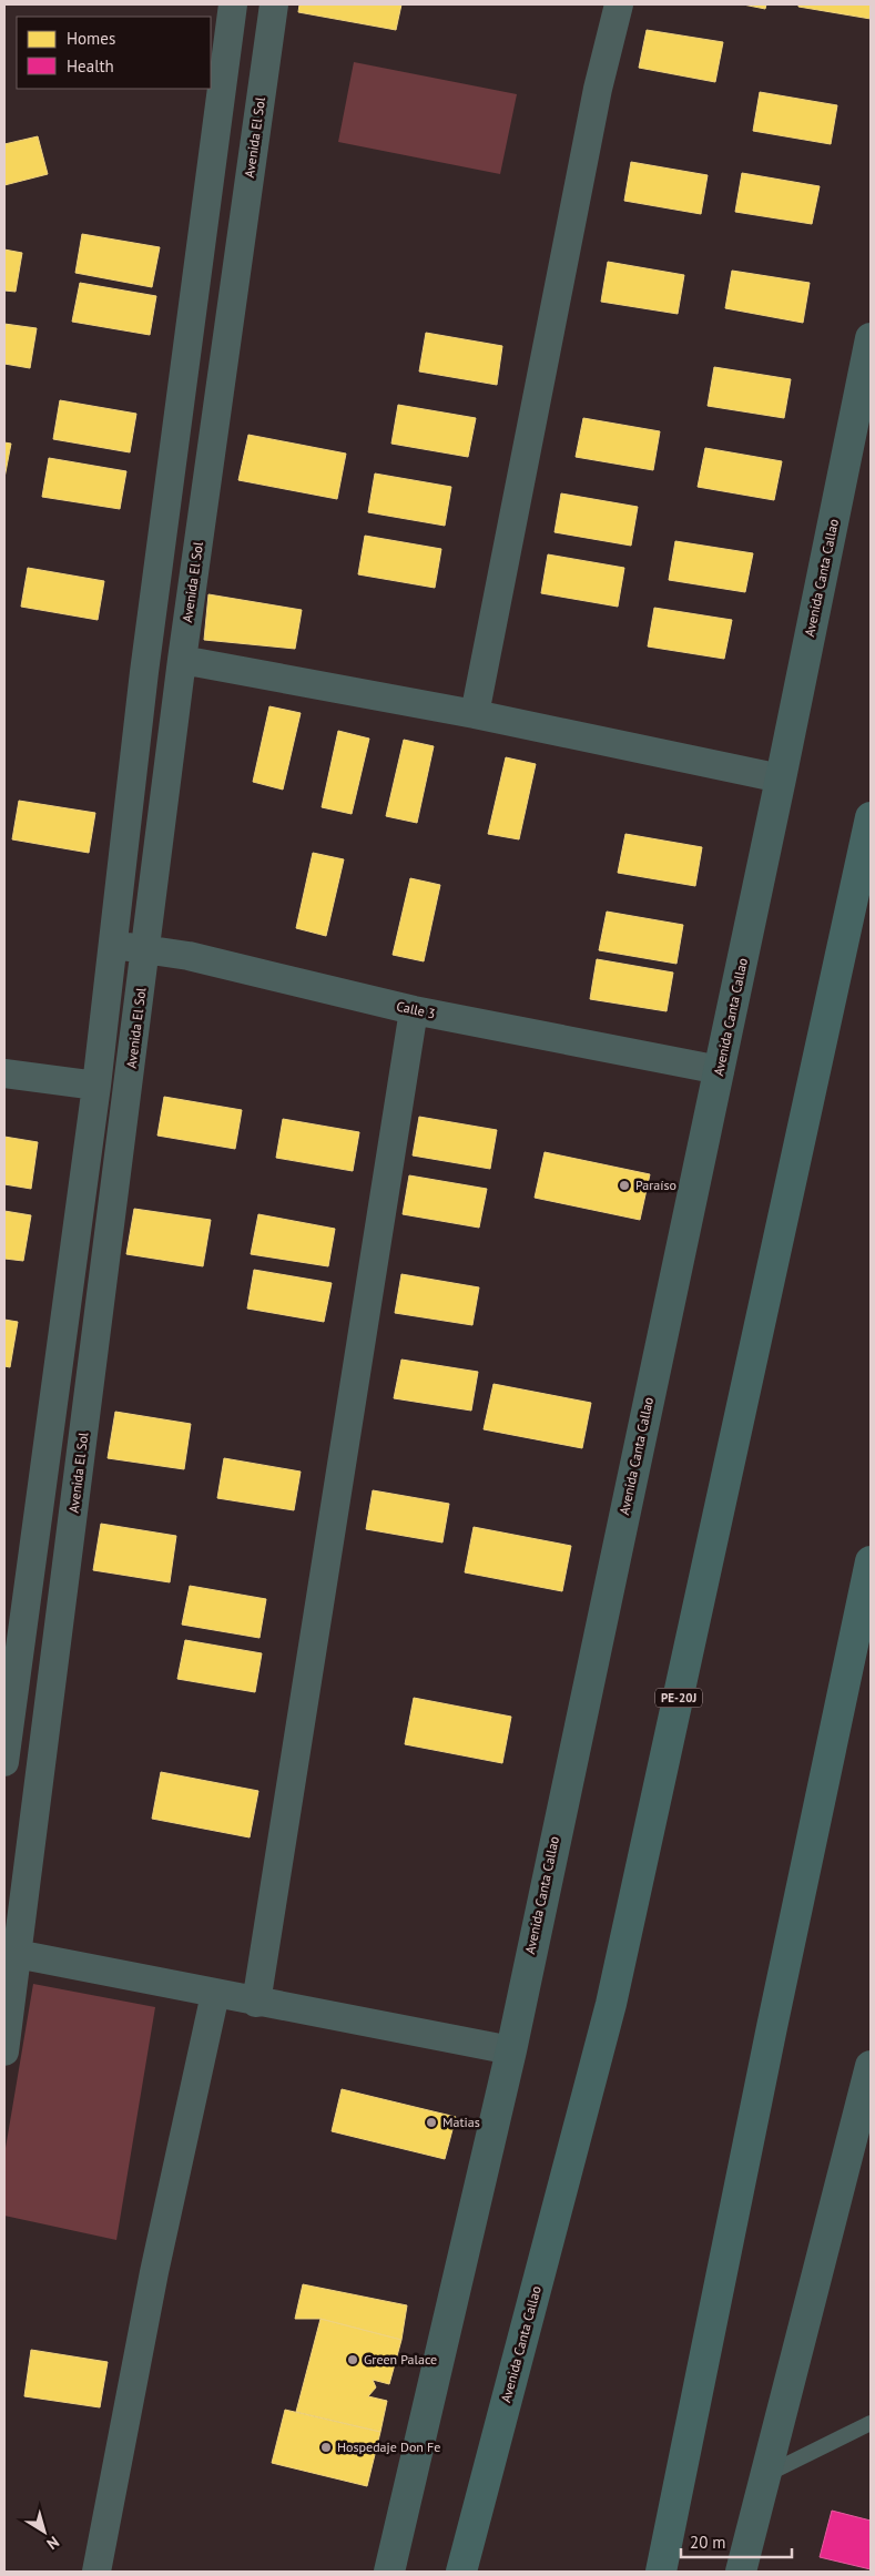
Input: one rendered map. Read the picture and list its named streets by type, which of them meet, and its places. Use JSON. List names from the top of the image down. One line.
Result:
{"streets":{"highway":["Avenida Canta Callao","PE-20J"],"street":["Avenida El Sol","Calle 3"]},"crossings":[["Avenida El Sol","Calle 3"],["Avenida Canta Callao","Calle 3"]],"places":["Paraíso","Matias","Green Palace","Hospedaje Don Fe"],"legend":["Homes","Health"],"scale_bar":"20 m","north":"bottom right"}
